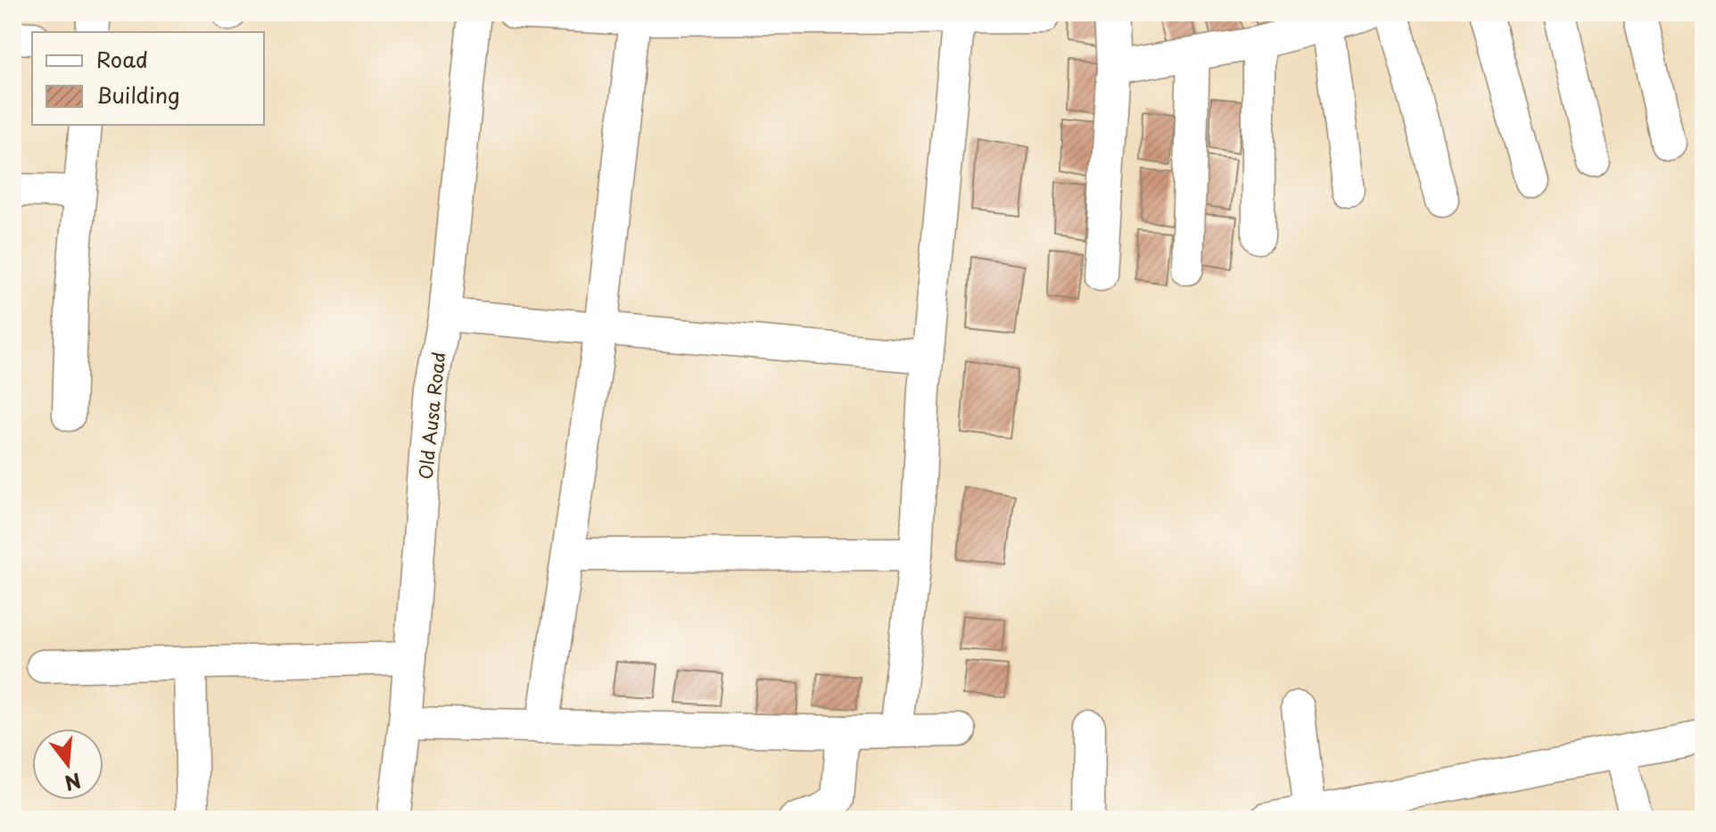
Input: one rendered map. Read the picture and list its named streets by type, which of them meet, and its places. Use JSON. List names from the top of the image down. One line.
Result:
{"streets":{"street":["Old Ausa Road"]},"legend":["Road","Building"],"north":"bottom"}
